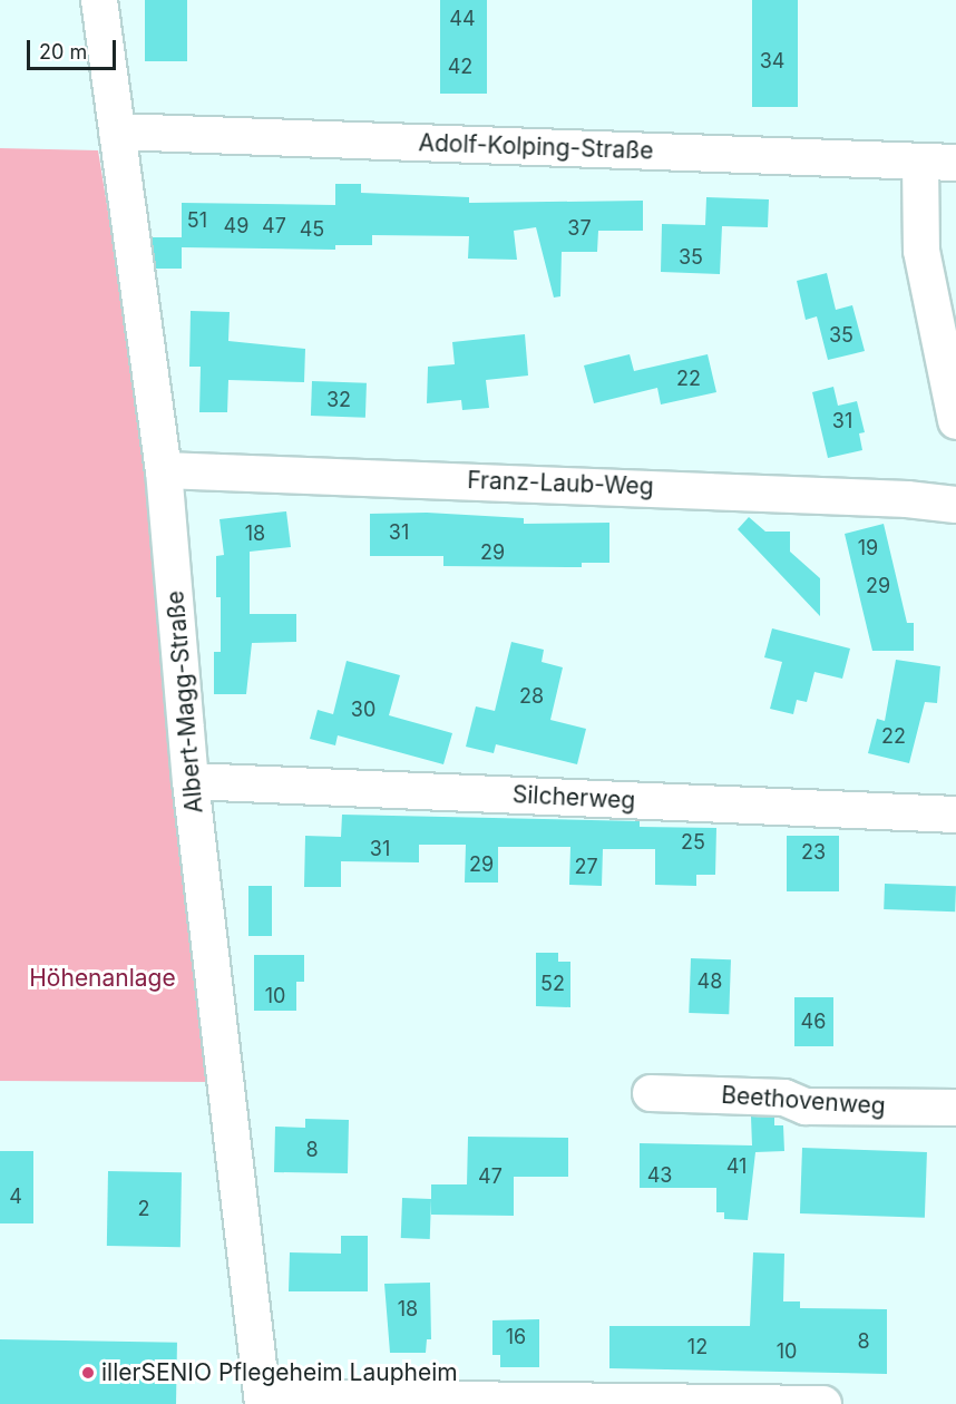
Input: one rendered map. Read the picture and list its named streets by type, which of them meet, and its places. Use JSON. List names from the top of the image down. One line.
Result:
{"streets":{"street":["Adolf-Kolping-Straße","Franz-Laub-Weg","Albert-Magg-Straße","Silcherweg","Beethovenweg"]},"crossings":[["Adolf-Kolping-Straße","Albert-Magg-Straße"],["Franz-Laub-Weg","Albert-Magg-Straße"],["Albert-Magg-Straße","Silcherweg"]],"parks":["Höhenanlage"],"places":["illerSENIO Pflegeheim Laupheim"],"house_numbers":["44","34","42","51","49","47","37","45","35","35","22","32","31","31","18","19","29","29","28","30","22","25","31","23","29","27","48","52","10","46","8","41","43","47","4","2","18","16","8","12","10"],"scale_bar":"20 m"}
